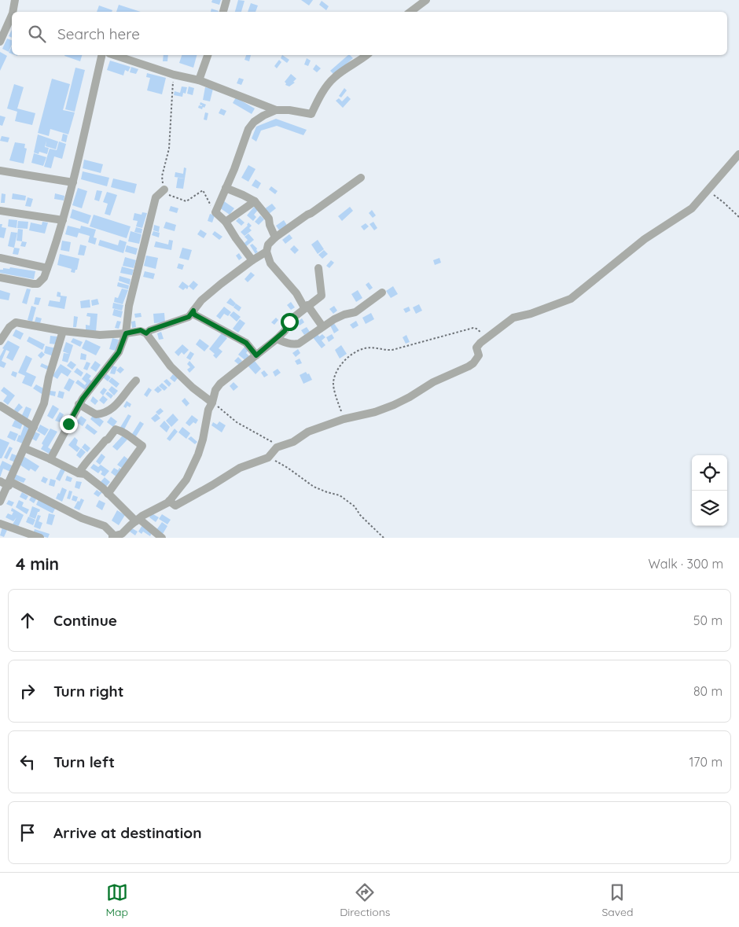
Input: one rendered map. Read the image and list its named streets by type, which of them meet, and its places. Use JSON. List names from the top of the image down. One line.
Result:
{"page":{"search":"Search here","heading":["4 min","Walk · 300 m"],"list":[["Continue","50 m"],["Turn right","80 m"],["Turn left","170 m"],"Arrive at destination"],"nav":["Map","Directions","Saved"]}}
